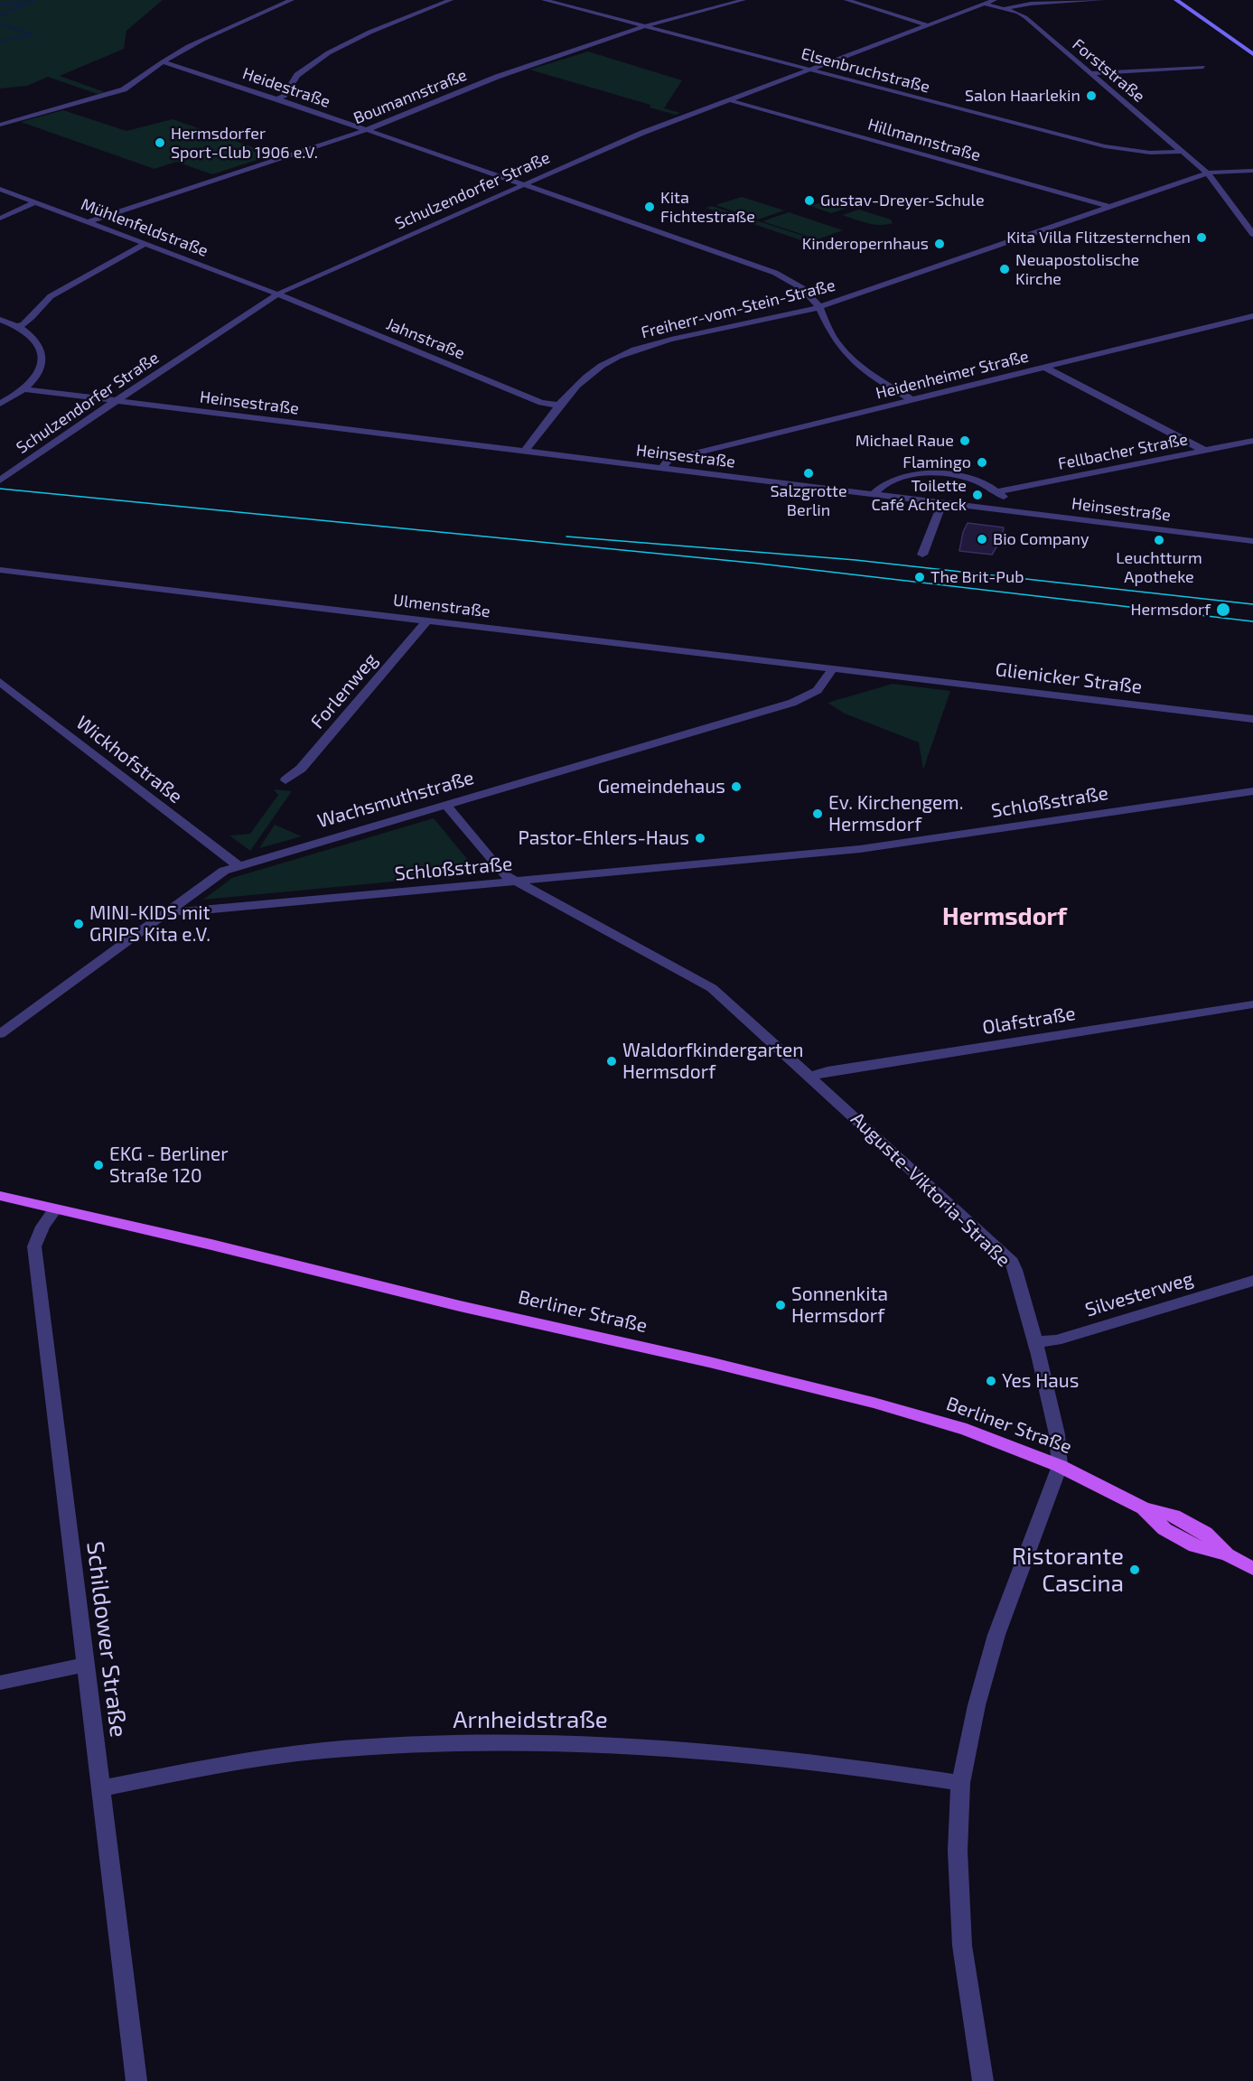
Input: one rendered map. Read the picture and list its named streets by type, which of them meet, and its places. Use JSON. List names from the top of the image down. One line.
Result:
{"streets":{"main road":["Berliner Straße"],"street":["Elsenbruchstraße","Forststraße","Heidestraße","Boumannstraße","Hillmannstraße","Schulzendorfer Straße","Mühlenfeldstraße","Freiherr-vom-Stein-Straße","Jahnstraße","Heidenheimer Straße","Heinsestraße","Fellbacher Straße","Ulmenstraße","Glienicker Straße","Forlenweg","Wickhofstraße","Wachsmuthstraße","Schloßstraße","Olafstraße","Auguste-Viktoria-Straße","Silvesterweg","Schildower Straße","Arnheidstraße"]},"crossings":[["Elsenbruchstraße","Forststraße"],["Elsenbruchstraße","Boumannstraße"],["Elsenbruchstraße","Schulzendorfer Straße"],["Forststraße","Schulzendorfer Straße"],["Forststraße","Freiherr-vom-Stein-Straße"],["Heidestraße","Boumannstraße"],["Heidestraße","Schulzendorfer Straße"],["Heidestraße","Freiherr-vom-Stein-Straße"],["Heidestraße","Heidenheimer Straße"],["Boumannstraße","Mühlenfeldstraße"],["Hillmannstraße","Schulzendorfer Straße"],["Hillmannstraße","Freiherr-vom-Stein-Straße"],["Schulzendorfer Straße","Mühlenfeldstraße"],["Schulzendorfer Straße","Jahnstraße"],["Schulzendorfer Straße","Heinsestraße"],["Mühlenfeldstraße","Jahnstraße"],["Freiherr-vom-Stein-Straße","Jahnstraße"],["Freiherr-vom-Stein-Straße","Heinsestraße"],["Heidenheimer Straße","Heinsestraße"],["Ulmenstraße","Glienicker Straße"],["Ulmenstraße","Forlenweg"],["Ulmenstraße","Wachsmuthstraße"],["Wickhofstraße","Wachsmuthstraße"],["Wachsmuthstraße","Schloßstraße"],["Wachsmuthstraße","Auguste-Viktoria-Straße"],["Schloßstraße","Auguste-Viktoria-Straße"],["Olafstraße","Auguste-Viktoria-Straße"],["Auguste-Viktoria-Straße","Silvesterweg"],["Auguste-Viktoria-Straße","Berliner Straße"],["Auguste-Viktoria-Straße","Arnheidstraße"],["Berliner Straße","Schildower Straße"],["Schildower Straße","Arnheidstraße"]],"districts":["Hermsdorf"],"places":["Salon Haarlekin","Hermsdorfer Sport-Club 1906 e.V.","Gustav-Dreyer-Schule","Kita Fichtestraße","Kita Villa Flitzesternchen","Kinderopernhaus","Neuapostolische Kirche","Michael Raue","Flamingo","Salzgrotte Berlin","Toilette Café Achteck","Bio Company","Leuchtturm Apotheke","The Brit-Pub","Hermsdorf","Gemeindehaus","Ev. Kirchengem. Hermsdorf","Pastor-Ehlers-Haus","MINI-KIDS mit GRIPS Kita e.V.","Waldorfkindergarten Hermsdorf","EKG - Berliner Straße 120","Sonnenkita Hermsdorf","Yes Haus","Ristorante Cascina"]}
